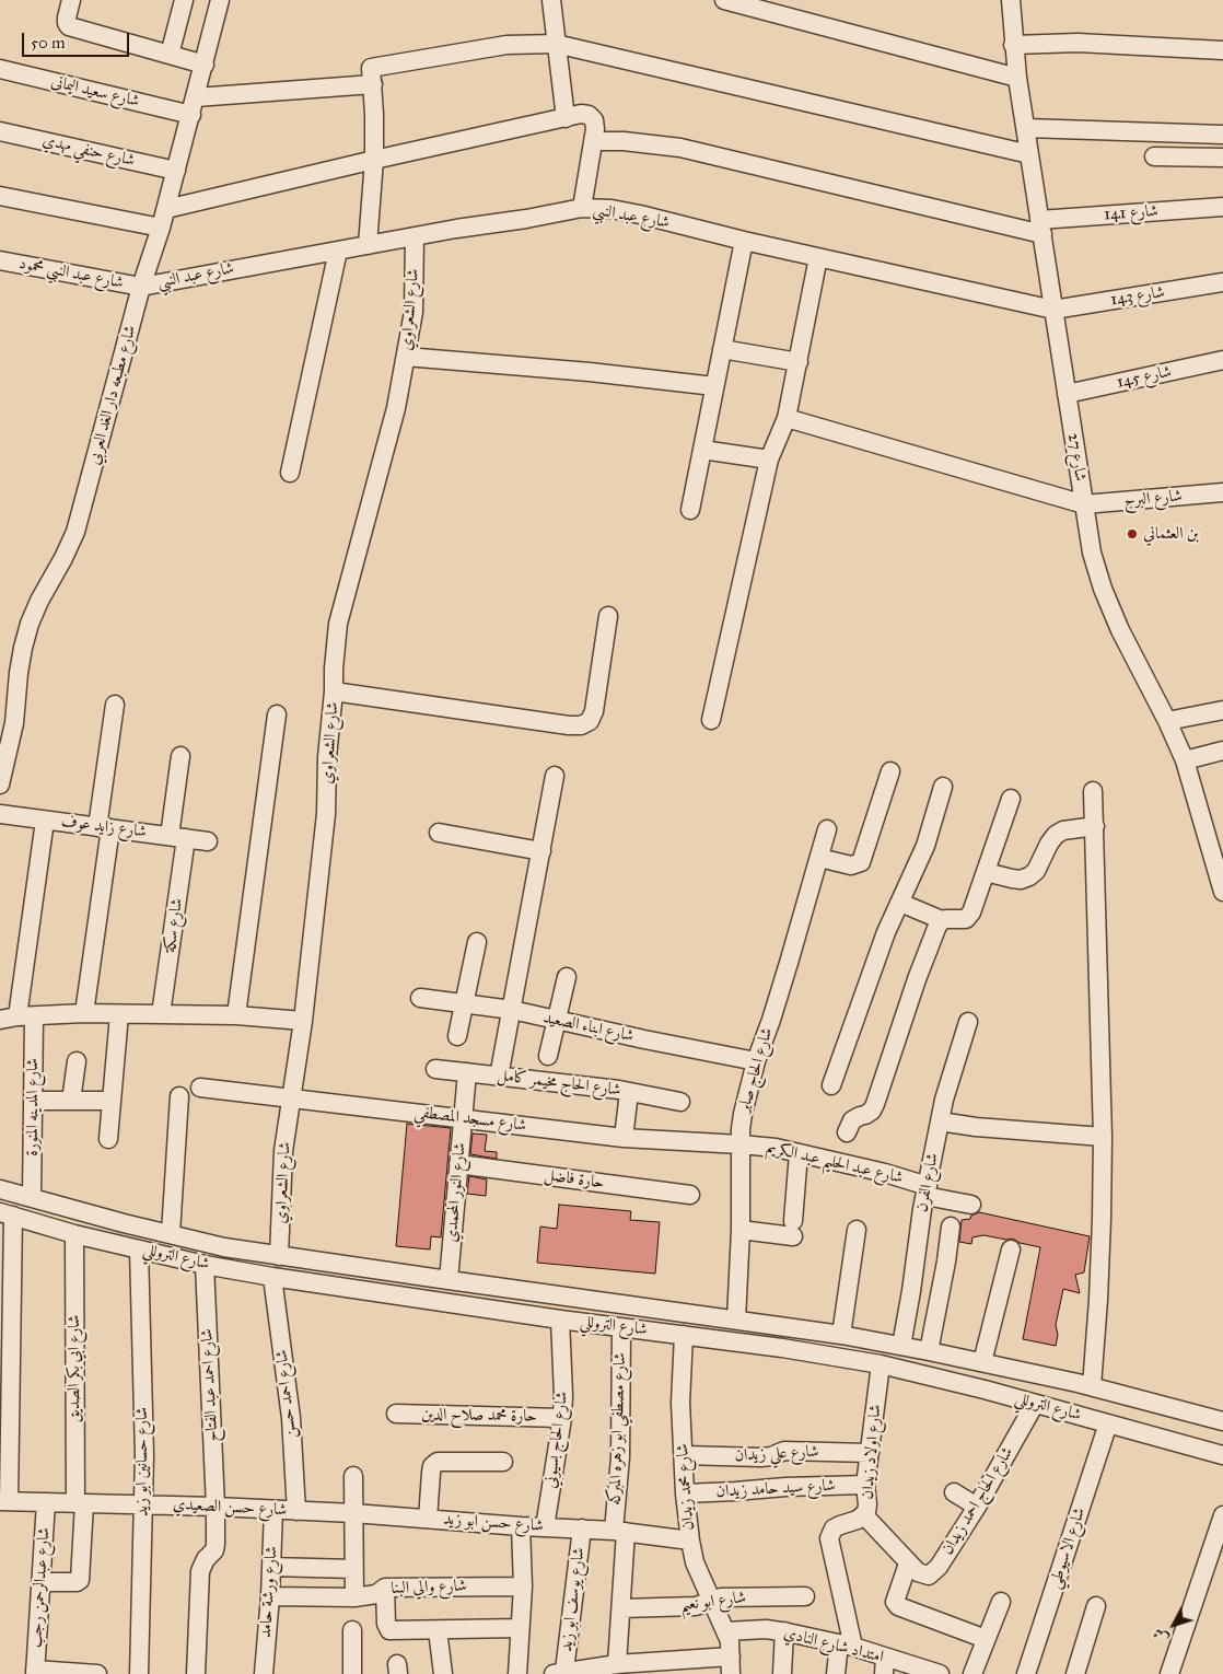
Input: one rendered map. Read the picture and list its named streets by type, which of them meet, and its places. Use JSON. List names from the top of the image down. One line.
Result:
{"streets":{"street":["شارع سعيد اليمانى","شارع حنفي مهدي","شارع 141","شارع عبد النبي","شارع عبد النبي محمود","شارع 143","شارع الشعراوي","شارع 145","شارع مطبعه دار الغد العربي","شارع 27","شارع البرج","شارع زايد عوف","شارع سكة","شارع ابناء الصعيد","شارع الحاج صابر","شارع الحاج مخيمر كامل","شارع المدينه المنورة","شارع مسجد المصطفي","شارع عبد الحليم عبد الكريم","حارة فاضل","شارع الفرن","شارع النور المحمدي","شارع التروللي","شارع ابي بكر الصديق","شارع احمد عبد الفتاح","شارع احمد حسن","حارة محمد صلاح الدين","شارع مصطفي ابو زهره المبركه","شارع الحاج بسيوني","شارع اولاد زيدان","شارع علي زيدان","شارع حسانين ابو زيد","شارع محمد زيدان","شارع سيد حامد زيدان","شارع الحاج احمد زيدان","شارع حسن الصعيدي","شارع حسن ابو زيد","شارع الاسيوطي","شارع عبدالرحمن رجب","شارع والي البنا","شارع ورشة حامد","شارع يوسف ابو زيد","شارع ابو نعيم","امتداد شارع النادي"]},"crossings":[["شارع سعيد اليمانى","شارع مطبعه دار الغد العربي"],["شارع حنفي مهدي","شارع مطبعه دار الغد العربي"],["شارع 141","شارع 27"],["شارع عبد النبي","شارع عبد النبي محمود"],["شارع عبد النبي","شارع 143"],["شارع عبد النبي","شارع الشعراوي"],["شارع عبد النبي","شارع مطبعه دار الغد العربي"],["شارع عبد النبي","شارع 27"],["شارع عبد النبي محمود","شارع مطبعه دار الغد العربي"],["شارع 143","شارع 27"],["شارع الشعراوي","شارع مسجد المصطفي"],["شارع الشعراوي","شارع التروللي"],["شارع 145","شارع 27"],["شارع 27","شارع البرج"],["شارع زايد عوف","شارع سكة"],["شارع زايد عوف","شارع المدينه المنورة"],["شارع ابناء الصعيد","شارع الحاج صابر"],["شارع الحاج صابر","شارع مسجد المصطفي"],["شارع الحاج صابر","شارع عبد الحليم عبد الكريم"],["شارع الحاج صابر","شارع التروللي"],["شارع الحاج مخيمر كامل","شارع النور المحمدي"],["شارع المدينه المنورة","شارع التروللي"],["شارع مسجد المصطفي","شارع عبد الحليم عبد الكريم"],["شارع مسجد المصطفي","شارع النور المحمدي"],["شارع عبد الحليم عبد الكريم","شارع الفرن"],["حارة فاضل","شارع النور المحمدي"],["شارع الفرن","شارع التروللي"],["شارع النور المحمدي","شارع التروللي"],["شارع التروللي","شارع ابي بكر الصديق"],["شارع التروللي","شارع احمد عبد الفتاح"],["شارع التروللي","شارع احمد حسن"],["شارع التروللي","شارع مصطفي ابو زهره المبركه"],["شارع التروللي","شارع الحاج بسيوني"],["شارع التروللي","شارع اولاد زيدان"],["شارع التروللي","شارع حسانين ابو زيد"],["شارع التروللي","شارع محمد زيدان"],["شارع التروللي","شارع الحاج احمد زيدان"],["شارع التروللي","شارع الاسيوطي"],["شارع ابي بكر الصديق","شارع حسن الصعيدي"],["شارع ابي بكر الصديق","شارع عبدالرحمن رجب"],["شارع احمد عبد الفتاح","شارع حسن الصعيدي"],["شارع احمد حسن","شارع حسن الصعيدي"],["شارع احمد حسن","شارع حسن ابو زيد"],["حارة محمد صلاح الدين","شارع الحاج بسيوني"],["شارع مصطفي ابو زهره المبركه","شارع حسن ابو زيد"],["شارع مصطفي ابو زهره المبركه","شارع ابو نعيم"],["شارع الحاج بسيوني","شارع حسن ابو زيد"],["شارع اولاد زيدان","شارع علي زيدان"],["شارع اولاد زيدان","شارع سيد حامد زيدان"],["شارع اولاد زيدان","امتداد شارع النادي"],["شارع علي زيدان","شارع محمد زيدان"],["شارع حسانين ابو زيد","شارع حسن الصعيدي"],["شارع محمد زيدان","شارع سيد حامد زيدان"],["شارع محمد زيدان","شارع حسن ابو زيد"],["شارع محمد زيدان","شارع ابو نعيم"],["شارع محمد زيدان","امتداد شارع النادي"],["شارع حسن الصعيدي","شارع حسن ابو زيد"],["شارع حسن الصعيدي","شارع عبدالرحمن رجب"],["شارع حسن الصعيدي","شارع ورشة حامد"],["شارع حسن ابو زيد","شارع يوسف ابو زيد"],["شارع والي البنا","شارع ورشة حامد"]],"places":["بن العثماني"],"scale_bar":"50 m","north":"bottom left"}
